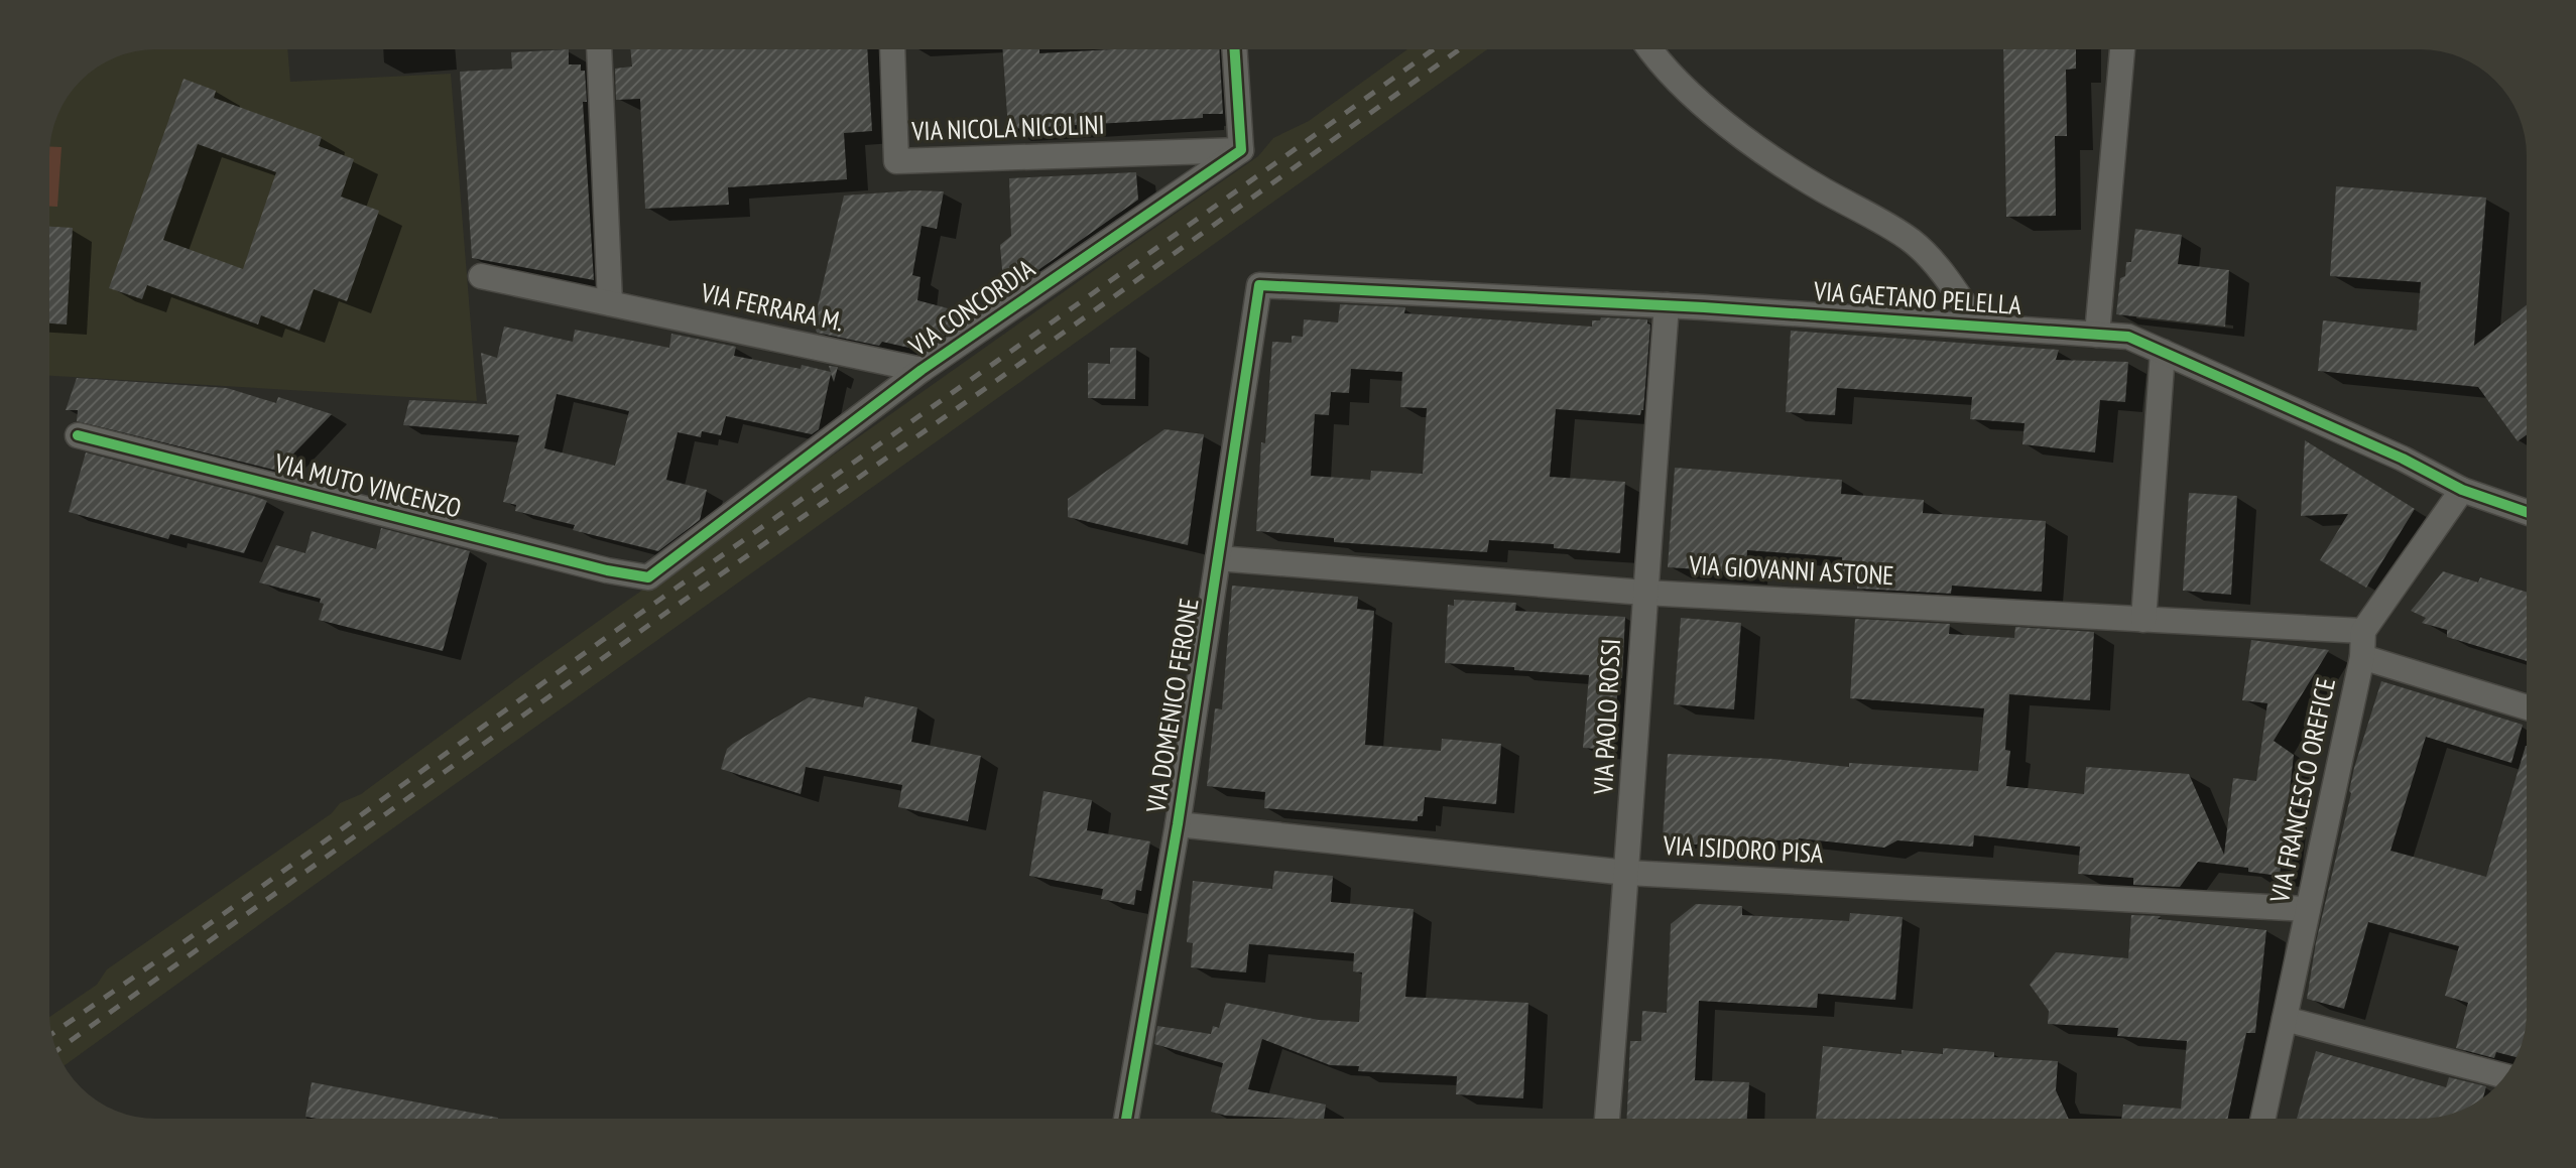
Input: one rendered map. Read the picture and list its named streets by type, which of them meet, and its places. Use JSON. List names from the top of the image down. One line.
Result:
{"streets":{"street":["VIA NICOLA NICOLINI","VIA GAETANO PELELLA","VIA FERRARA M.","VIA CONCORDIA","VIA MUTO VINCENZO","VIA GIOVANNI ASTONE","VIA DOMENICO FERONE","VIA PAOLO ROSSI","VIA FRANCESCO OREFICE","VIA ISIDORO PISA"]},"crossings":[["VIA NICOLA NICOLINI","VIA CONCORDIA"],["VIA GAETANO PELELLA","VIA DOMENICO FERONE"],["VIA GAETANO PELELLA","VIA PAOLO ROSSI"],["VIA FERRARA M.","VIA CONCORDIA"],["VIA CONCORDIA","VIA MUTO VINCENZO"],["VIA GIOVANNI ASTONE","VIA DOMENICO FERONE"],["VIA GIOVANNI ASTONE","VIA PAOLO ROSSI"],["VIA GIOVANNI ASTONE","VIA FRANCESCO OREFICE"],["VIA DOMENICO FERONE","VIA ISIDORO PISA"],["VIA PAOLO ROSSI","VIA ISIDORO PISA"],["VIA FRANCESCO OREFICE","VIA ISIDORO PISA"]]}
